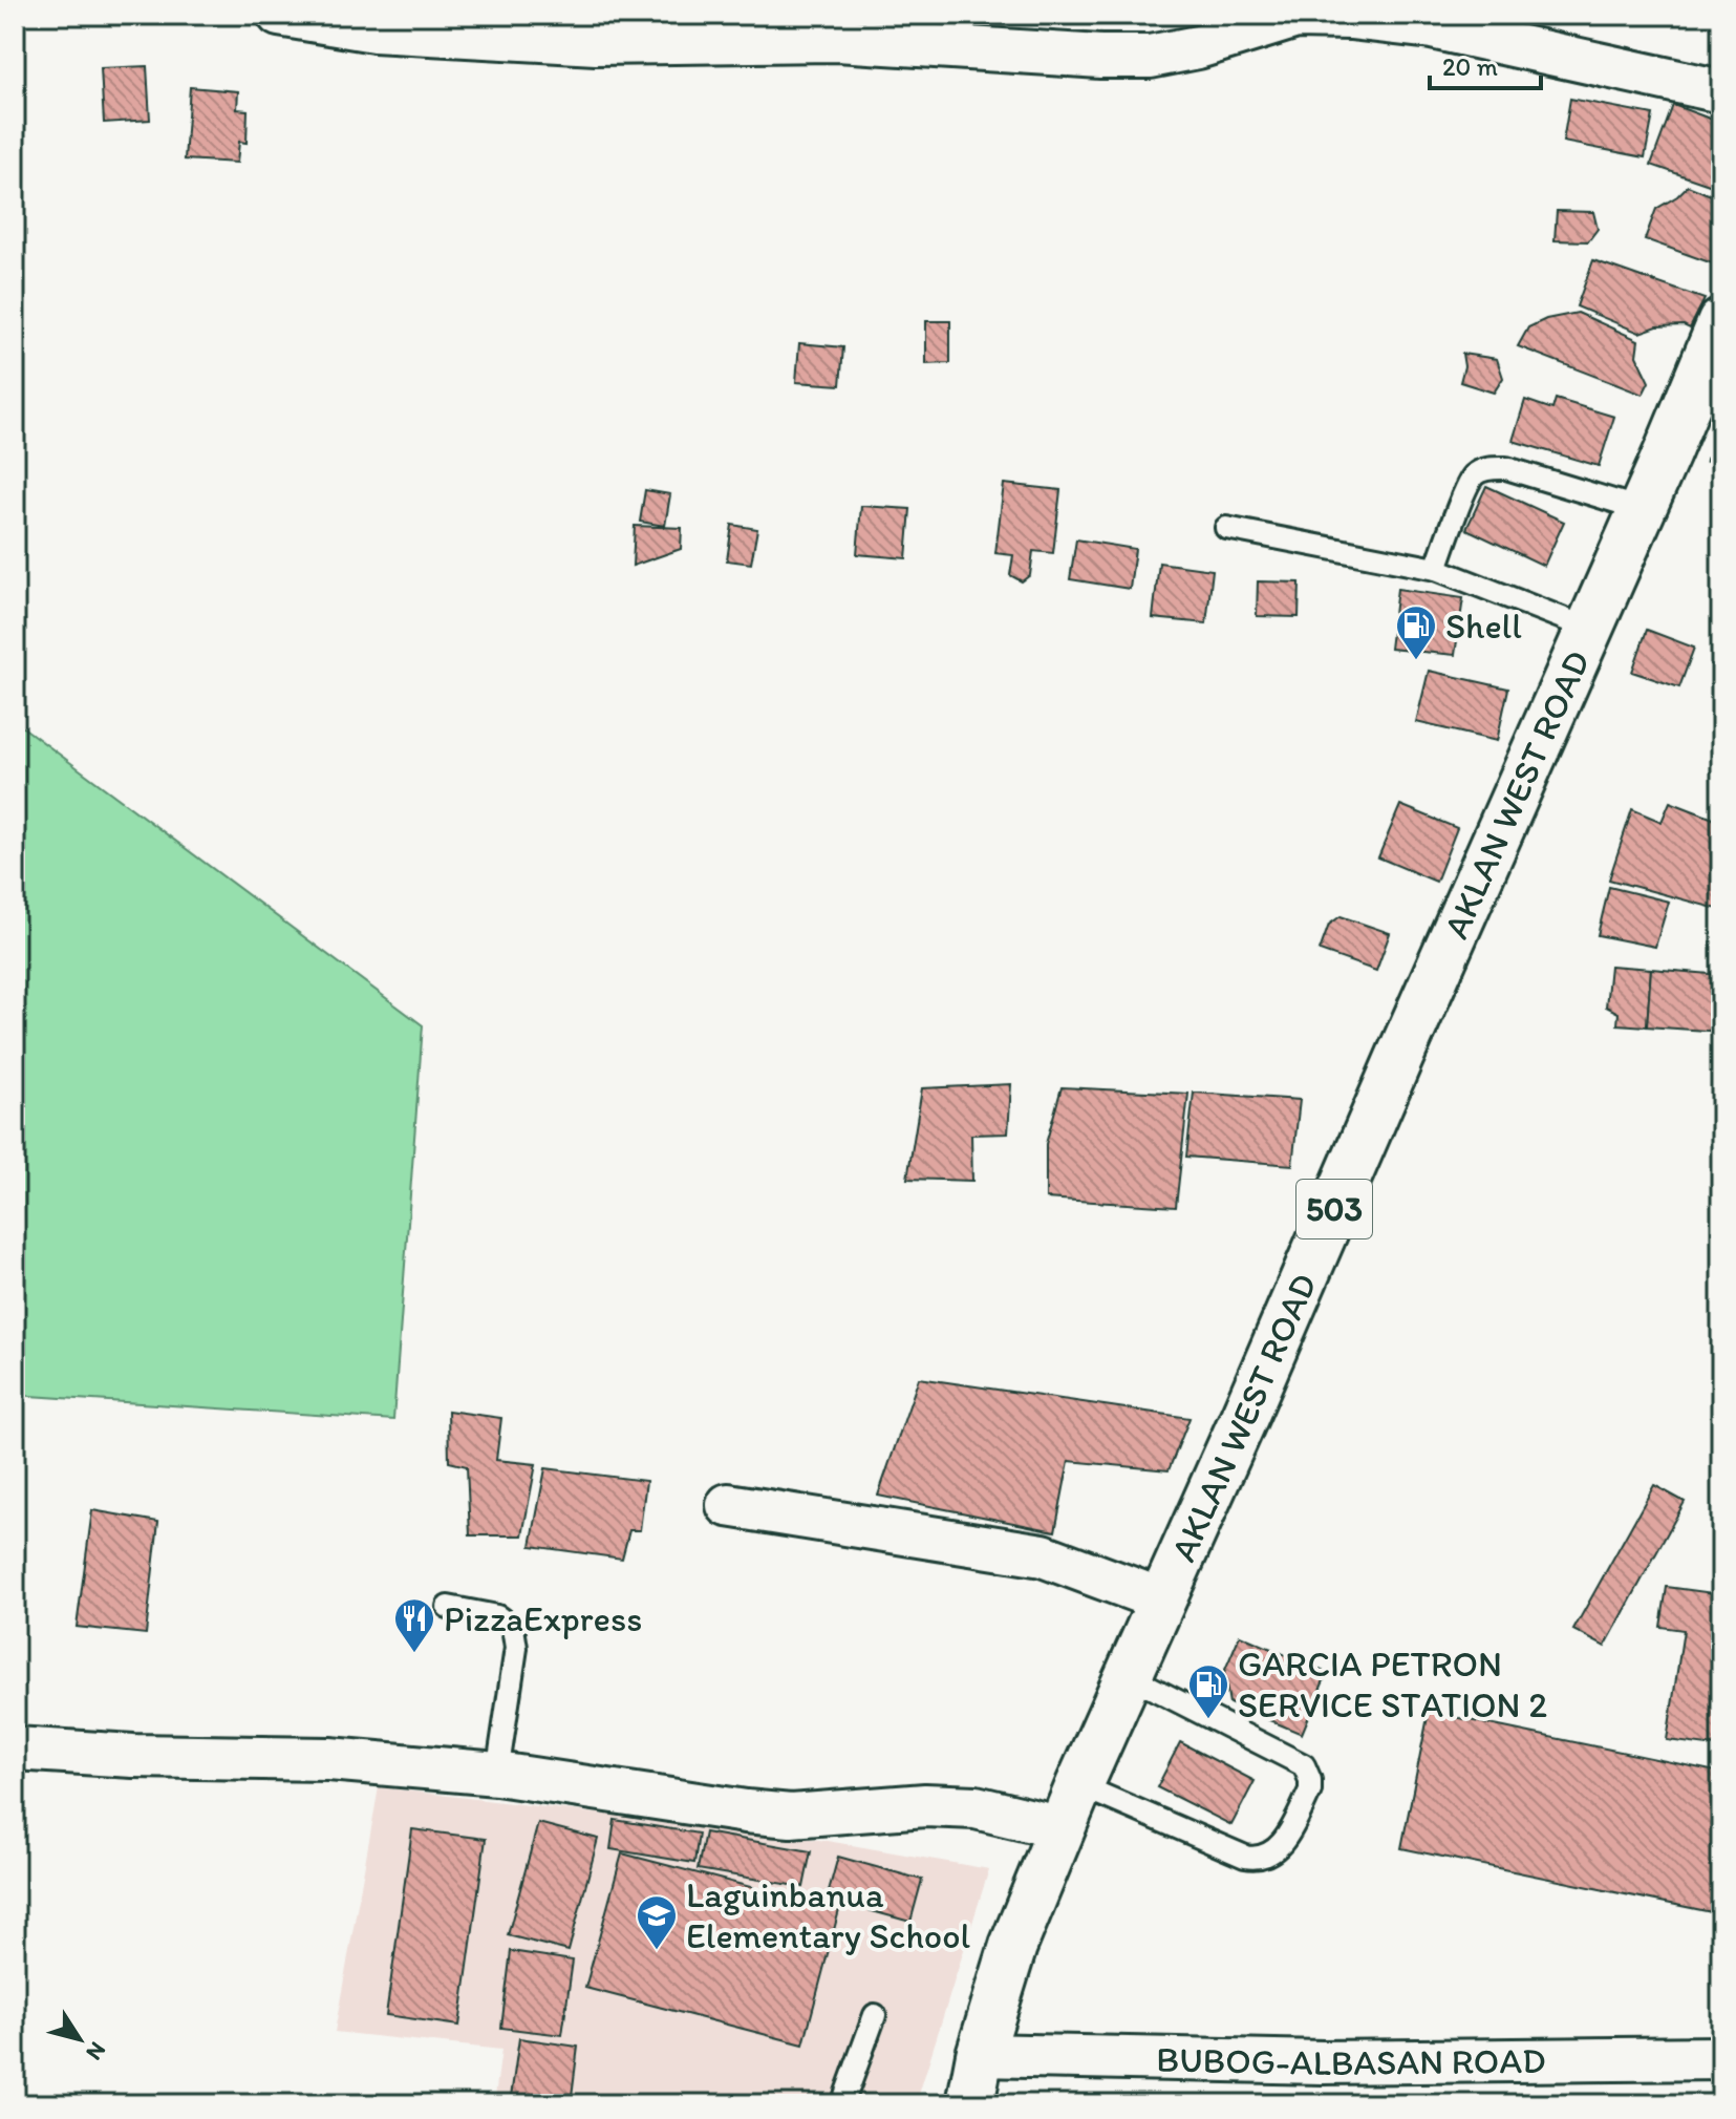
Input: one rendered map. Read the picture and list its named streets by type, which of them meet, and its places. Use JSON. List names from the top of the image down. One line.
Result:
{"streets":{"main road":["AKLAN WEST ROAD","503"],"street":["BUBOG-ALBASAN ROAD"]},"crossings":[["AKLAN WEST ROAD","BUBOG-ALBASAN ROAD"]],"places":{"fuel station":["Shell","GARCIA PETRON SERVICE STATION 2"],"restaurant":["PizzaExpress"],"school or university":["Laguinbanua Elementary School"]},"scale_bar":"20 m","north":"bottom right"}
